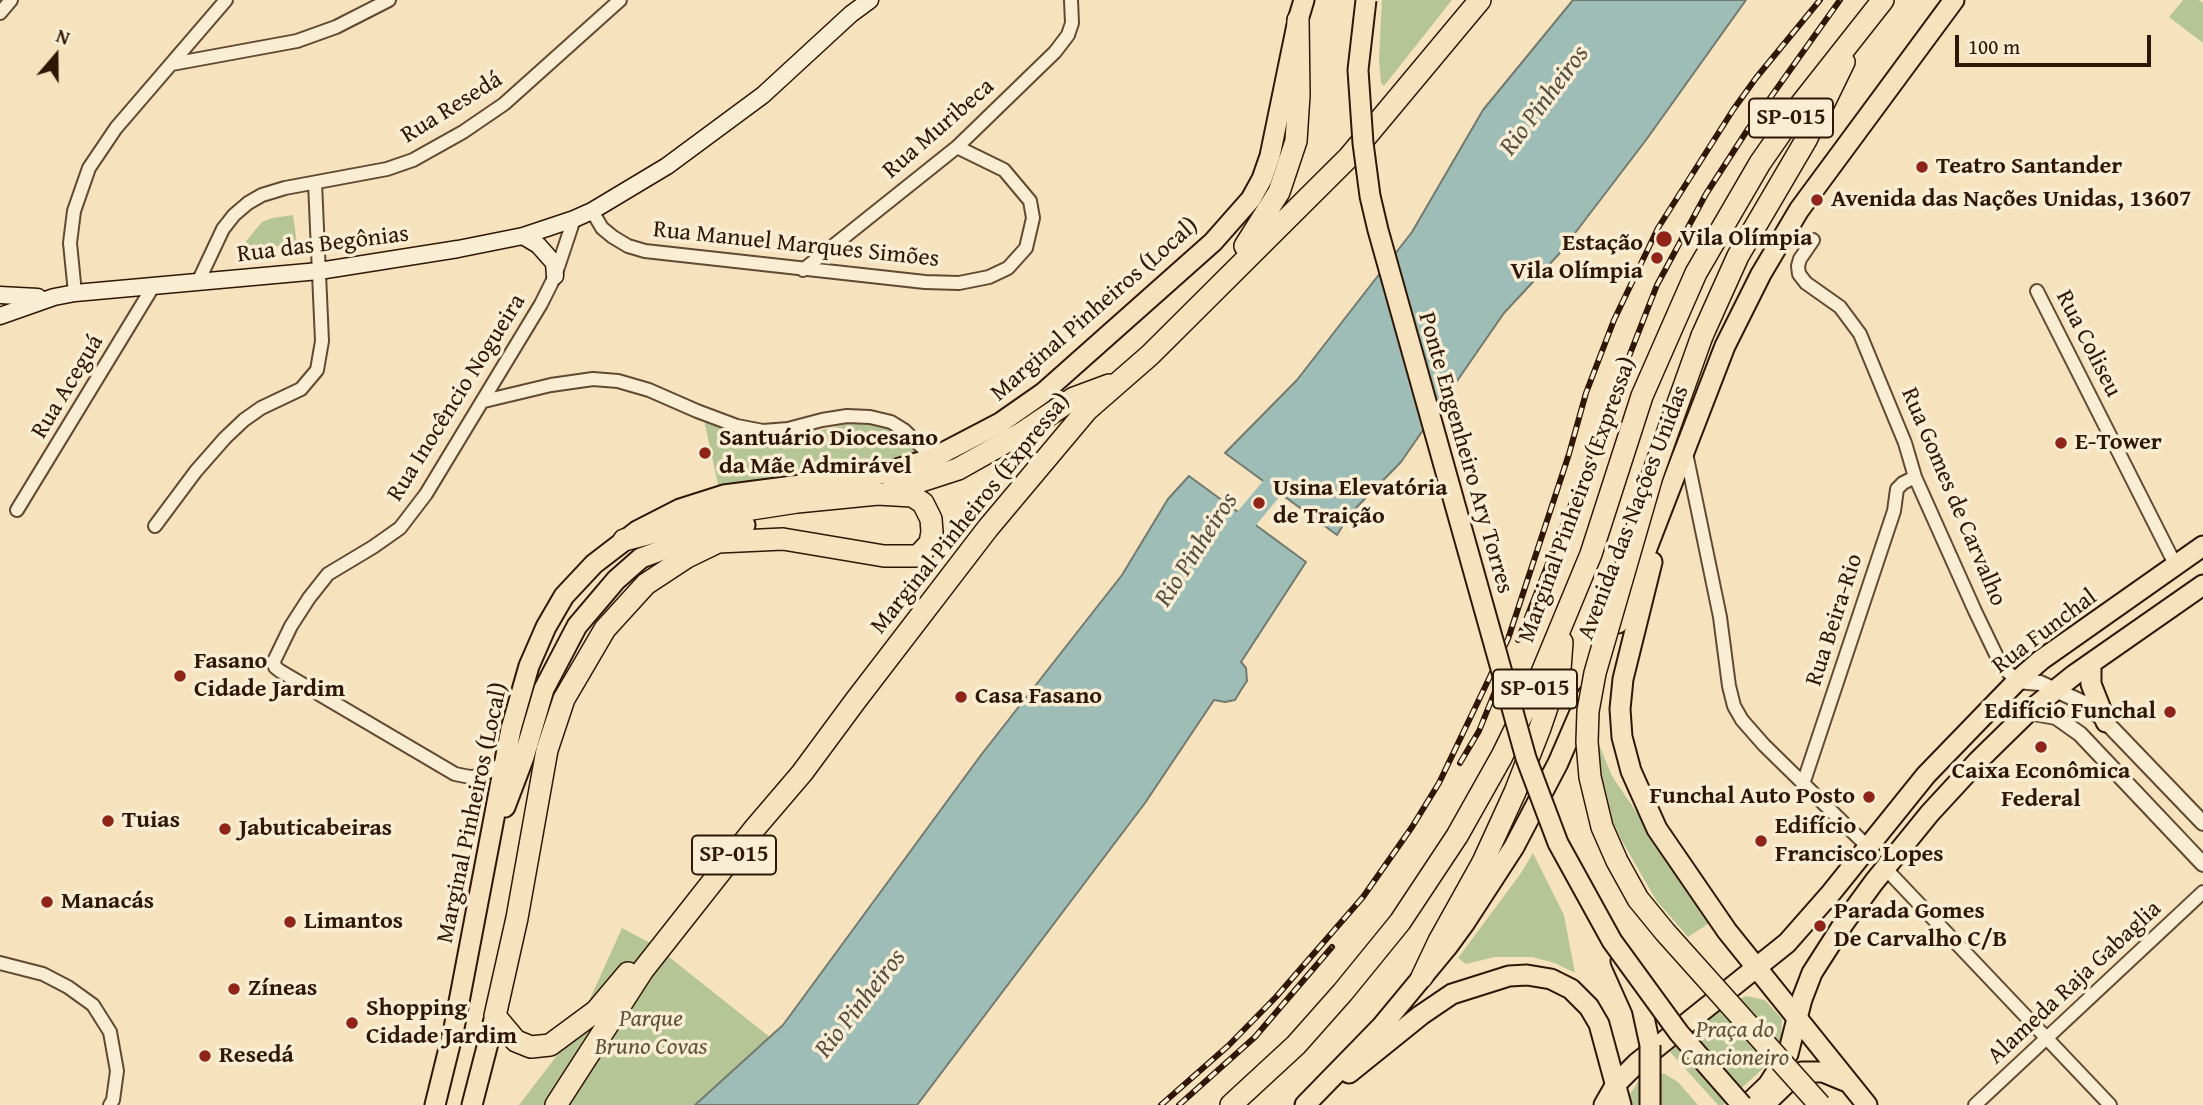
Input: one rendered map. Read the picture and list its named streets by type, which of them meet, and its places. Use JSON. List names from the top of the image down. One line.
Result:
{"streets":{"highway":["SP-015","Marginal Pinheiros (Expressa)"],"main road":["Rua das Begônias","Marginal Pinheiros (Local)","Ponte Engenheiro Ary Torres","Avenida das Nações Unidas","Rua Funchal"],"street":["Rua Resedá","Rua Muribeca","Rua Manuel Marques Simões","Rua Coliseu","Rua Aceguá","Rua Inocêncio Nogueira","Rua Gomes de Carvalho","Rua Beira-Rio","Alameda Raja Gabaglia"]},"crossings":[["Rua Resedá","Rua das Begônias"],["Rua Muribeca","Rua Manuel Marques Simões"],["Rua das Begônias","Rua Manuel Marques Simões"],["Rua das Begônias","Rua Aceguá"],["Rua das Begônias","Rua Inocêncio Nogueira"],["Marginal Pinheiros (Local)","Rua Inocêncio Nogueira"],["Rua Coliseu","Rua Funchal"],["Rua Gomes de Carvalho","Rua Beira-Rio"],["Rua Gomes de Carvalho","Rua Funchal"]],"water":["Rio Pinheiros"],"parks":["Parque Bruno Covas","Praça do Cancioneiro"],"places":["Teatro Santander","Avenida das Nações Unidas, 13607","Vila Olímpia","Estação Vila Olímpia","E-Tower","Santuário Diocesano da Mãe Admirável","Usina Elevatória de Traição","Fasano Cidade Jardim","Casa Fasano","Edifício Funchal","Caixa Econômica Federal","Funchal Auto Posto","Tuias","Jabuticabeiras","Edifício Francisco Lopes","Manacás","Limantos","Parada Gomes De Carvalho C/B","Zíneas","Shopping Cidade Jardim","Resedá"],"scale_bar":"100 m","north":"top"}
